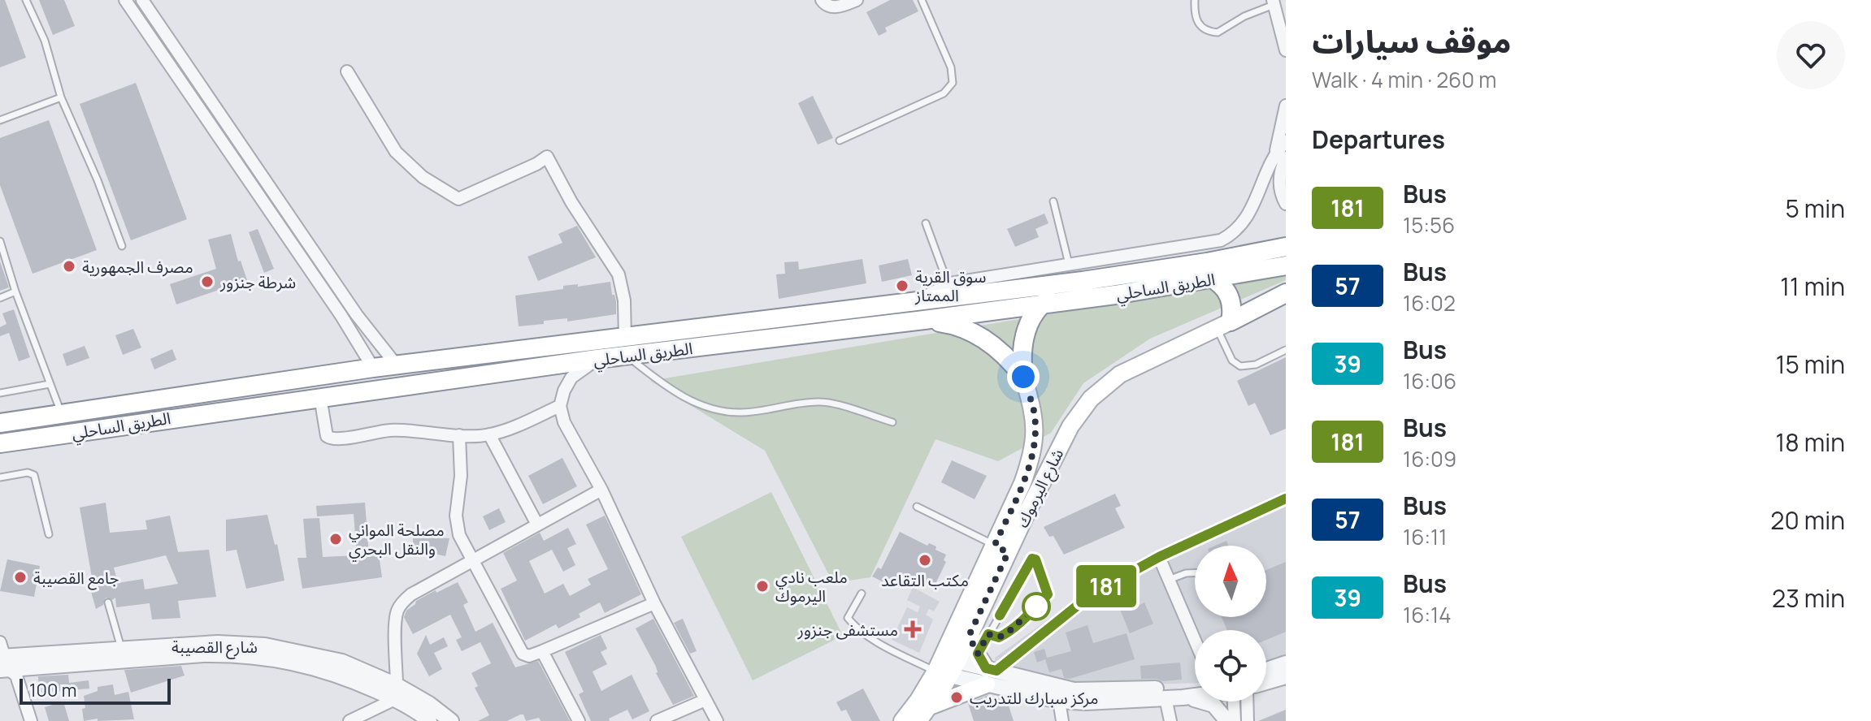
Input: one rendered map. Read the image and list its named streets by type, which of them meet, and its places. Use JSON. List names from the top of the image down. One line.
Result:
{"streets":{"highway":["الطريق الساحلي"],"main road":["شارع اليرموك"],"street":["شارع القصيبة"]},"places":{"other":["مصرف الجمهورية","شرطة جنزور","سوق القرية الممتاز","مصلحة المواني والنقل البحري","مكتب التقاعد","جامع القصيبة","ملعب نادي اليرموك","مركز سبارك للتدريب"],"health":["مستشفى جنزور"]},"lines":["bus line 181"],"scale_bar":"100 m","north":"top","page":{"on_map":"181","heading":[["موقف سيارات","Walk · 4 min · 260 m"],"Departures"],"list":[{"mark":"181","name":"Bus","note":"15:56","value":"5 min"},{"mark":"57","name":"Bus","note":"16:02","value":"11 min"},{"mark":"39","name":"Bus","note":"16:06","value":"15 min"},{"mark":"181","name":"Bus","note":"16:09","value":"18 min"},{"mark":"57","name":"Bus","note":"16:11","value":"20 min"},{"mark":"39","name":"Bus","note":"16:14","value":"23 min"}],"scale":"100 m"}}
